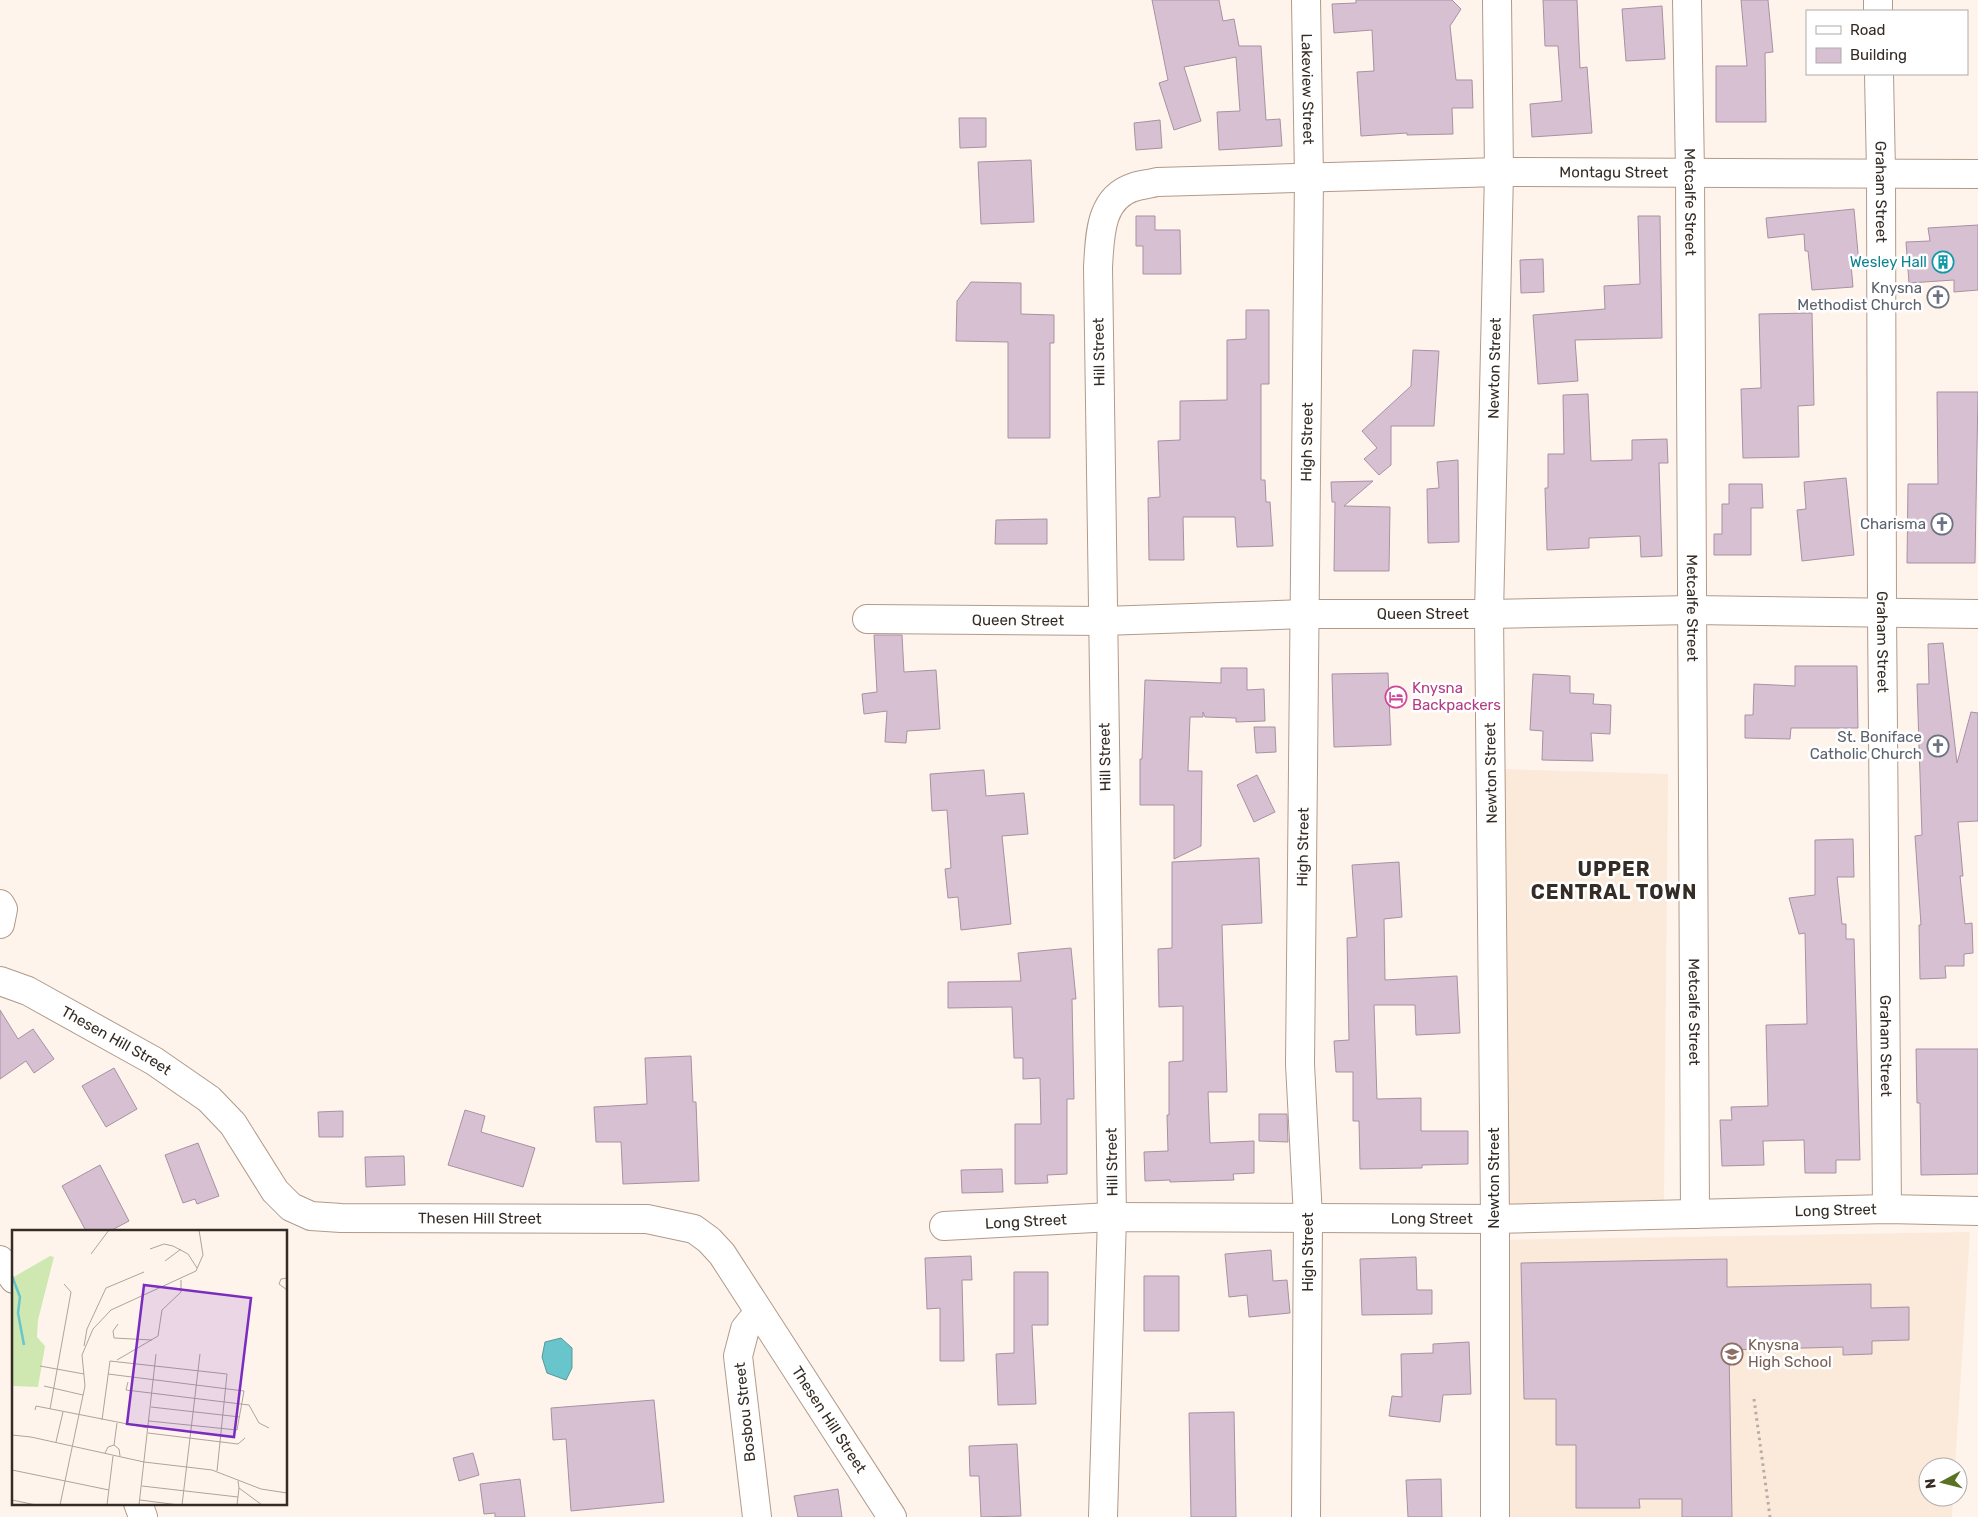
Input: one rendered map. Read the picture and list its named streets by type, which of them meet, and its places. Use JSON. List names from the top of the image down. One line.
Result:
{"streets":{"street":["Lakeview Street","Montagu Street","Graham Street","Metcalfe Street","Hill Street","Newton Street","High Street","Queen Street","Thesen Hill Street","Long Street","Bosbou Street"]},"crossings":[["Lakeview Street","Montagu Street"],["Lakeview Street","Hill Street"],["Lakeview Street","High Street"],["Montagu Street","Graham Street"],["Montagu Street","Metcalfe Street"],["Montagu Street","Hill Street"],["Montagu Street","Newton Street"],["Montagu Street","High Street"],["Graham Street","Queen Street"],["Graham Street","Long Street"],["Metcalfe Street","Queen Street"],["Metcalfe Street","Long Street"],["Hill Street","High Street"],["Hill Street","Queen Street"],["Hill Street","Long Street"],["Newton Street","Queen Street"],["Newton Street","Long Street"],["High Street","Queen Street"],["High Street","Long Street"],["Thesen Hill Street","Bosbou Street"]],"districts":["UPPER CENTRAL TOWN"],"places":{"building":["Wesley Hall"],"church":["Knysna Methodist Church","Charisma","St. Boniface Catholic Church"],"hotel":["Knysna Backpackers"],"school or university":["Knysna High School"]},"legend":["Road","Building"],"north":"left"}
